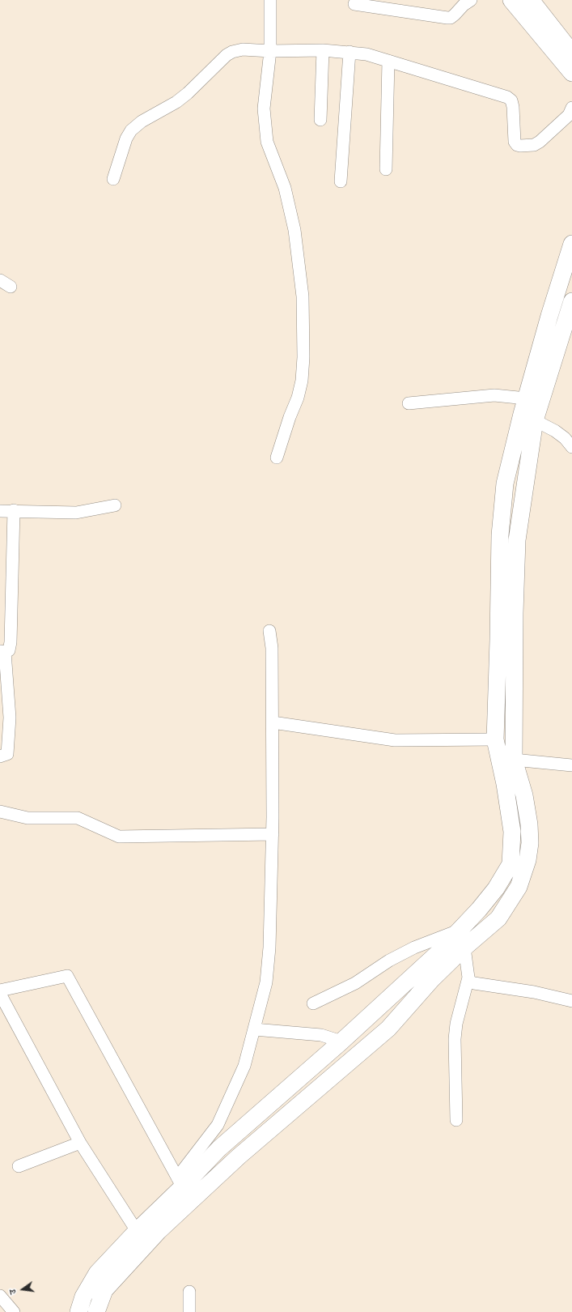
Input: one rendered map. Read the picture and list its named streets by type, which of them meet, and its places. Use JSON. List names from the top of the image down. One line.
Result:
{"north":"left"}
